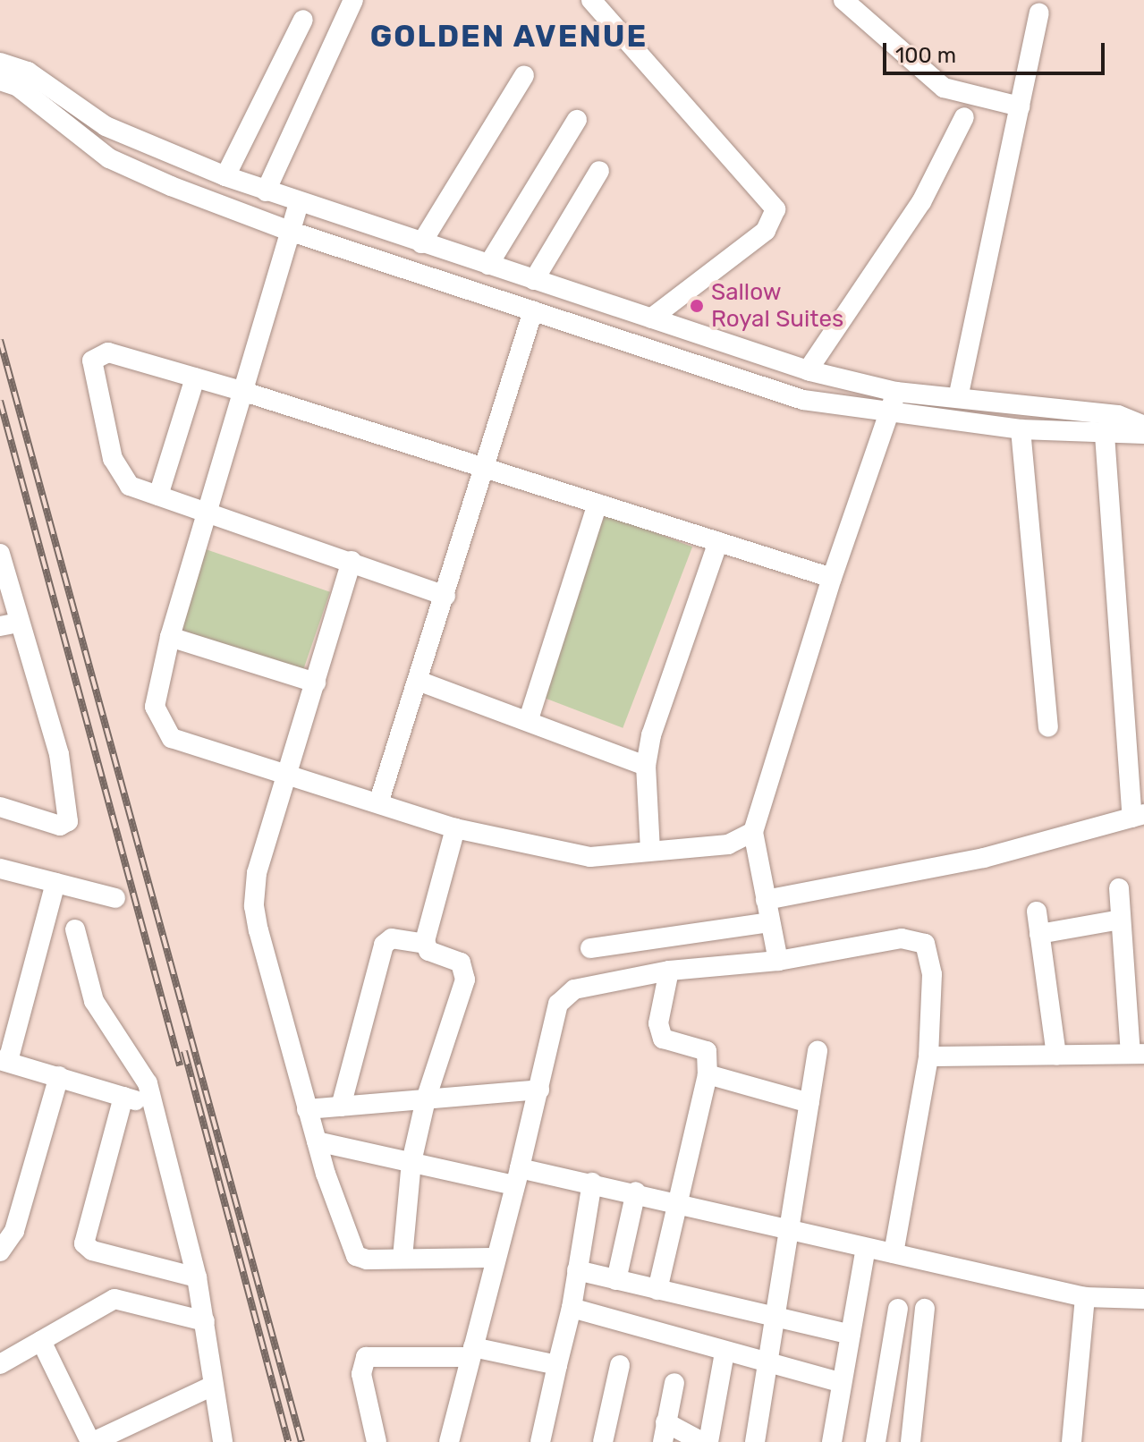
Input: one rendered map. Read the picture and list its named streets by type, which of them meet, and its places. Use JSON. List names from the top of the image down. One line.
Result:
{"districts":["GOLDEN AVENUE"],"places":["Sallow Royal Suites"],"scale_bar":"100 m"}
